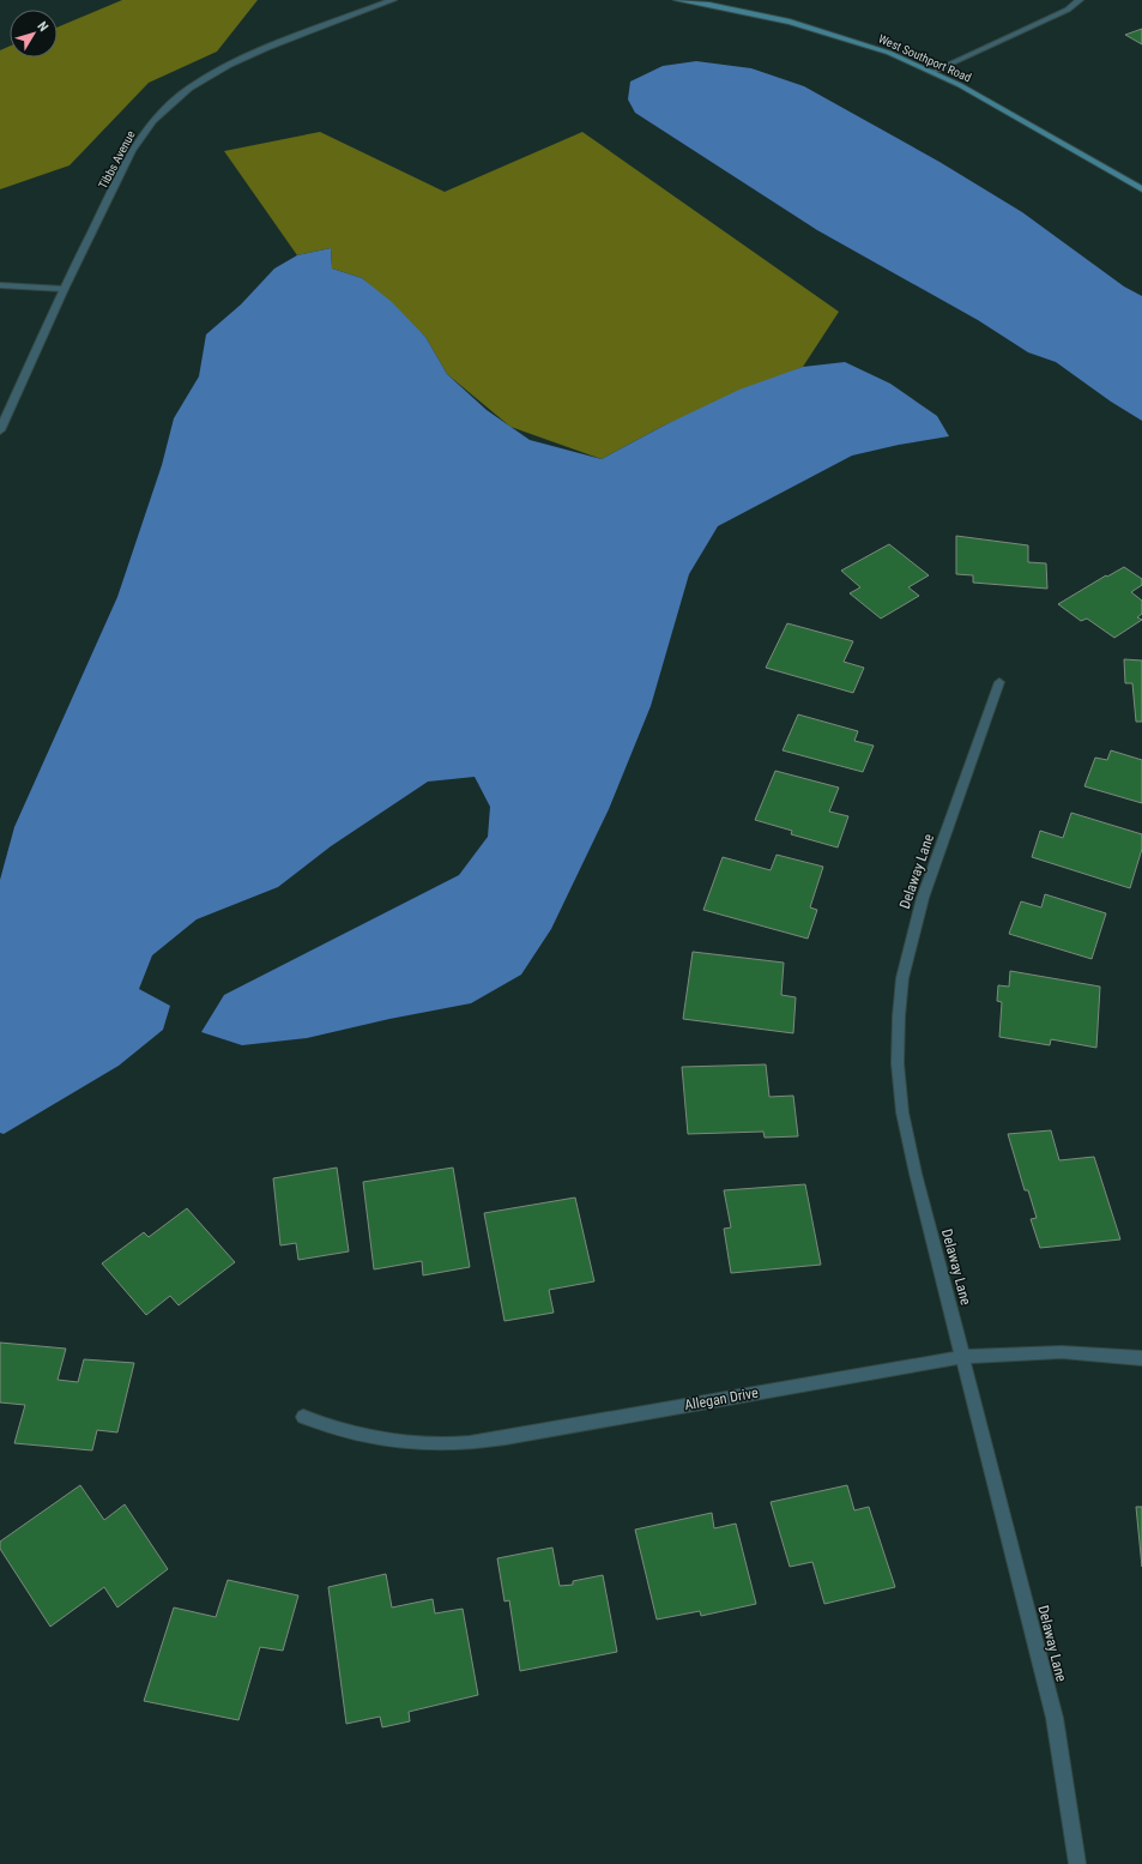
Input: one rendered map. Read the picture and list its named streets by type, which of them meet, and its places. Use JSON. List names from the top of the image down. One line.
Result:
{"streets":{"main road":["West Southport Road"],"street":["Tibbs Avenue","Delaway Lane","Allegan Drive"]},"crossings":[["Delaway Lane","Allegan Drive"]],"north":"top right"}
